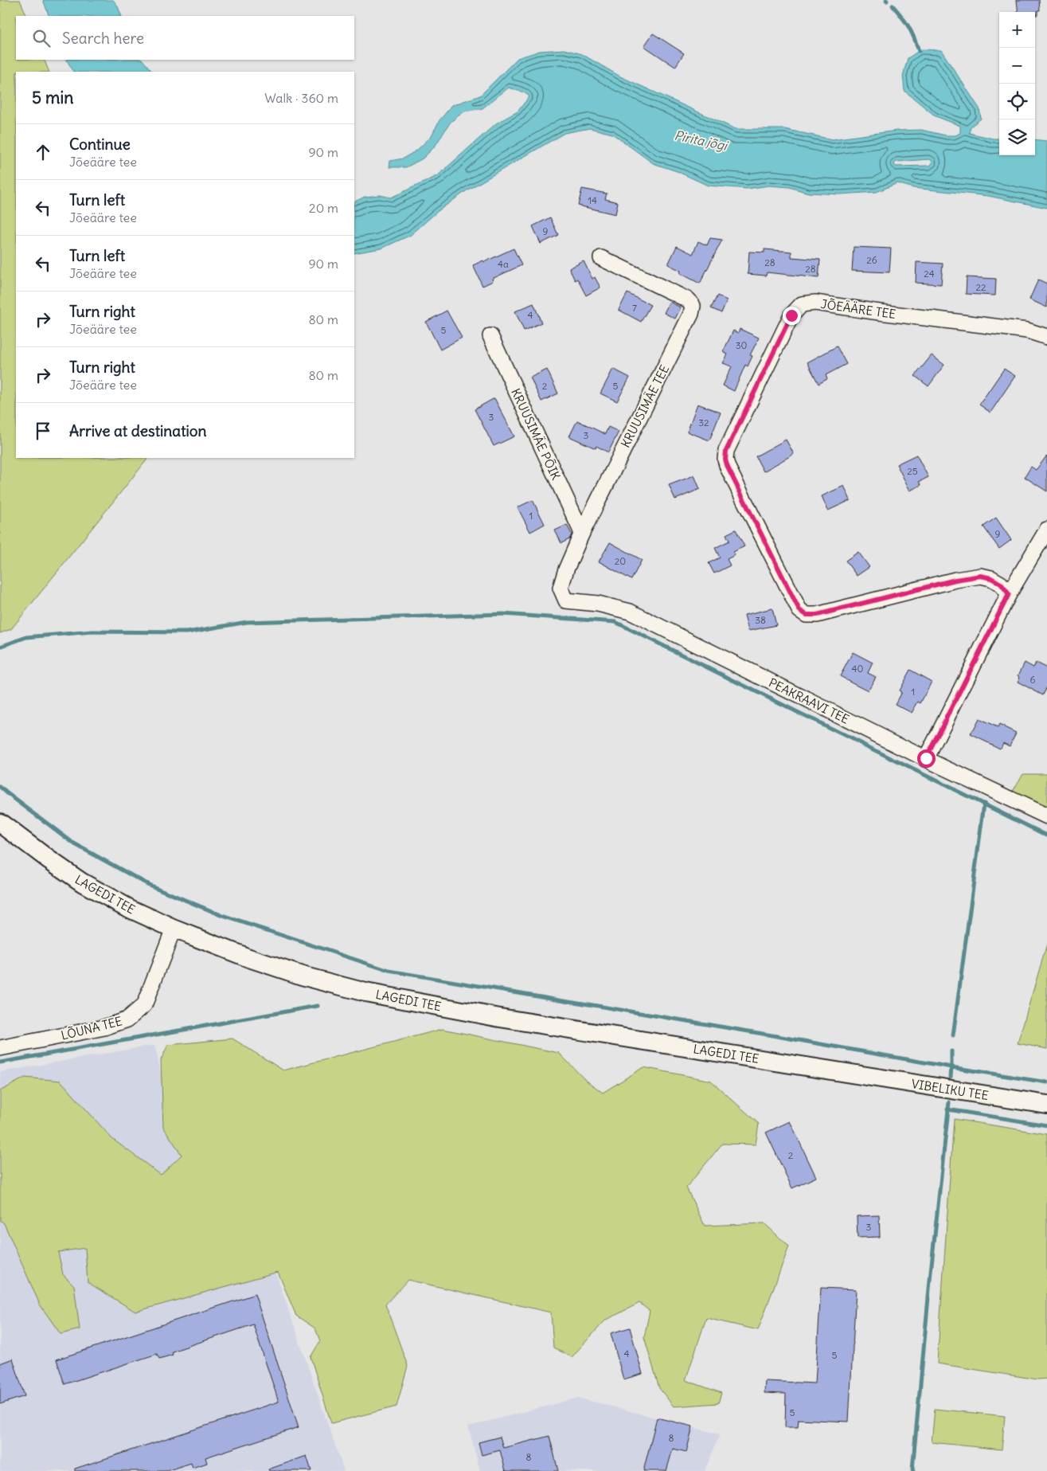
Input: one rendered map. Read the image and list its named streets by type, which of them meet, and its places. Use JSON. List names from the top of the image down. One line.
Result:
{"streets":{"street":["JÕEÄÄRE TEE","KRUUSIMÄE TEE","KRUUSIMÄE PÕIK","PEAKRAAVI TEE","LAGEDI TEE","LÕUNA TEE","VIBELIKU TEE"]},"crossings":[["KRUUSIMÄE TEE","KRUUSIMÄE PÕIK"],["KRUUSIMÄE TEE","PEAKRAAVI TEE"],["LAGEDI TEE","LÕUNA TEE"],["LAGEDI TEE","VIBELIKU TEE"]],"water":["Pirita jõgi"],"house_numbers":["14","9","26","28","4a","28","24","22","7","4","5","30","2","5","3","32","3","25","1","9","20","38","40","6","1","2","3","4","5","5","8","8"],"page":{"map_buttons":["+","−"],"search":"Search here","heading":["5 min","Walk · 360 m"],"list":[["Continue","Jõeääre tee","90 m"],["Turn left","Jõeääre tee","20 m"],["Turn left","Jõeääre tee","90 m"],["Turn right","Jõeääre tee","80 m"],["Turn right","Jõeääre tee","80 m"],"Arrive at destination"]}}
